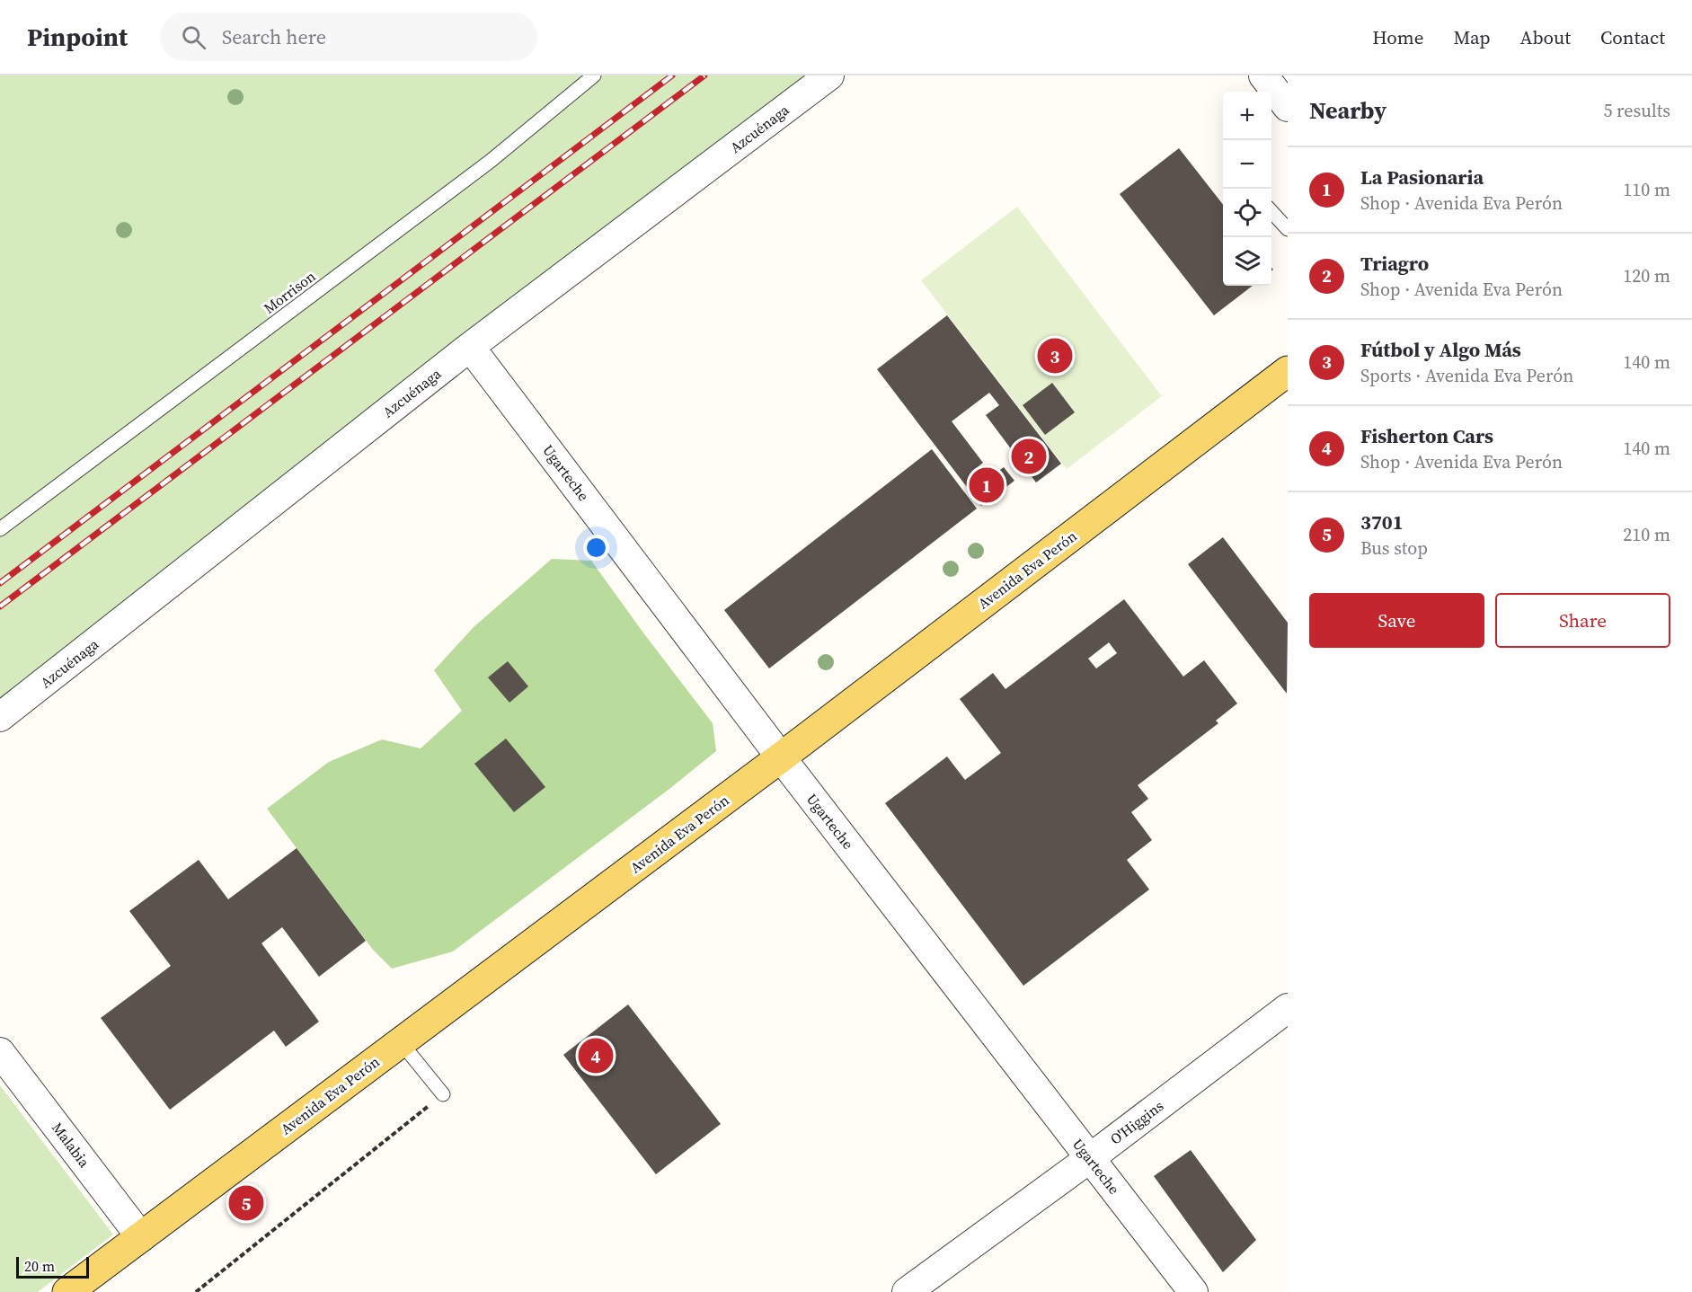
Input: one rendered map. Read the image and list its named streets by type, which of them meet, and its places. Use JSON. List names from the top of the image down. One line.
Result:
{"streets":{"main road":["Avenida Eva Perón"],"street":["Azcuénaga","Ugarteche","O'Higgins","Malabia"],"lane":["Morrison"]},"crossings":[["Azcuénaga","Ugarteche"],["Ugarteche","Avenida Eva Perón"],["Ugarteche","O'Higgins"],["Avenida Eva Perón","Malabia"]],"scale_bar":"20 m","page":{"header":"Pinpoint","search":"Search here","nav":["Home","Map","About","Contact"],"heading":["Nearby","5 results"],"map_buttons":["+","−"],"list":[{"mark":"1","name":"La Pasionaria","note":"Shop · Avenida Eva Perón","value":"110 m"},{"mark":"2","name":"Triagro","note":"Shop · Avenida Eva Perón","value":"120 m"},{"mark":"3","name":"Fútbol y Algo Más","note":"Sports · Avenida Eva Perón","value":"140 m"},{"mark":"4","name":"Fisherton Cars","note":"Shop · Avenida Eva Perón","value":"140 m"},{"mark":"5","name":"3701","note":"Bus stop","value":"210 m"}],"pins":["3","2","1","4","5"],"buttons":["Save","Share"],"scale":"20 m"}}
